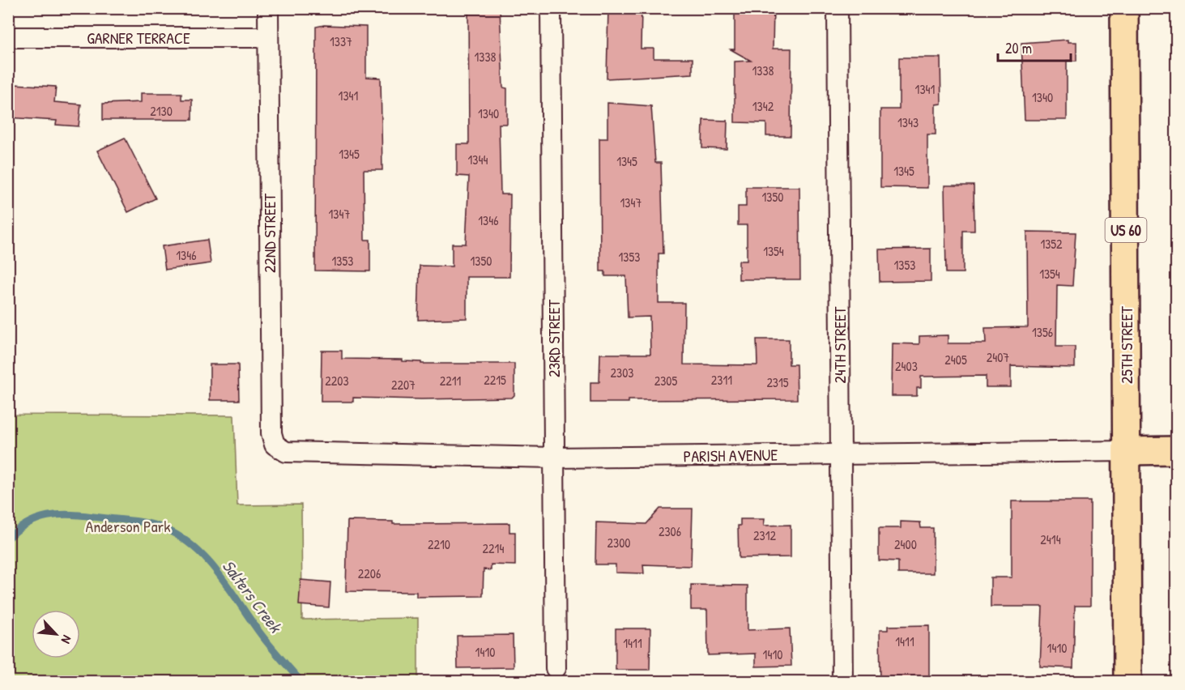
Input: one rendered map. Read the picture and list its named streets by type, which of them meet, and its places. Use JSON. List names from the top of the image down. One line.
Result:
{"streets":{"main road":["US 60","25TH STREET","PARISH AVENUE"],"street":["GARNER TERRACE","22ND STREET","23RD STREET","24TH STREET"]},"crossings":[["GARNER TERRACE","22ND STREET"],["22ND STREET","PARISH AVENUE"],["23RD STREET","PARISH AVENUE"],["24TH STREET","PARISH AVENUE"],["25TH STREET","PARISH AVENUE"]],"water":["Salters Creek"],"parks":["Anderson Park"],"house_numbers":["1337","1338","1338","1341","1341","1340","1342","2130","1340","1343","1345","1344","1345","1345","1350","1347","1347","1346","1352","1354","1346","1353","1353","1350","1353","1354","1356","2407","2405","2403","2303","2215","2311","2203","2211","2305","2315","2207","2306","2312","2414","2300","2210","2400","2214","2206","1411","1411","1410","1410","1410"],"scale_bar":"20 m","north":"bottom right"}
